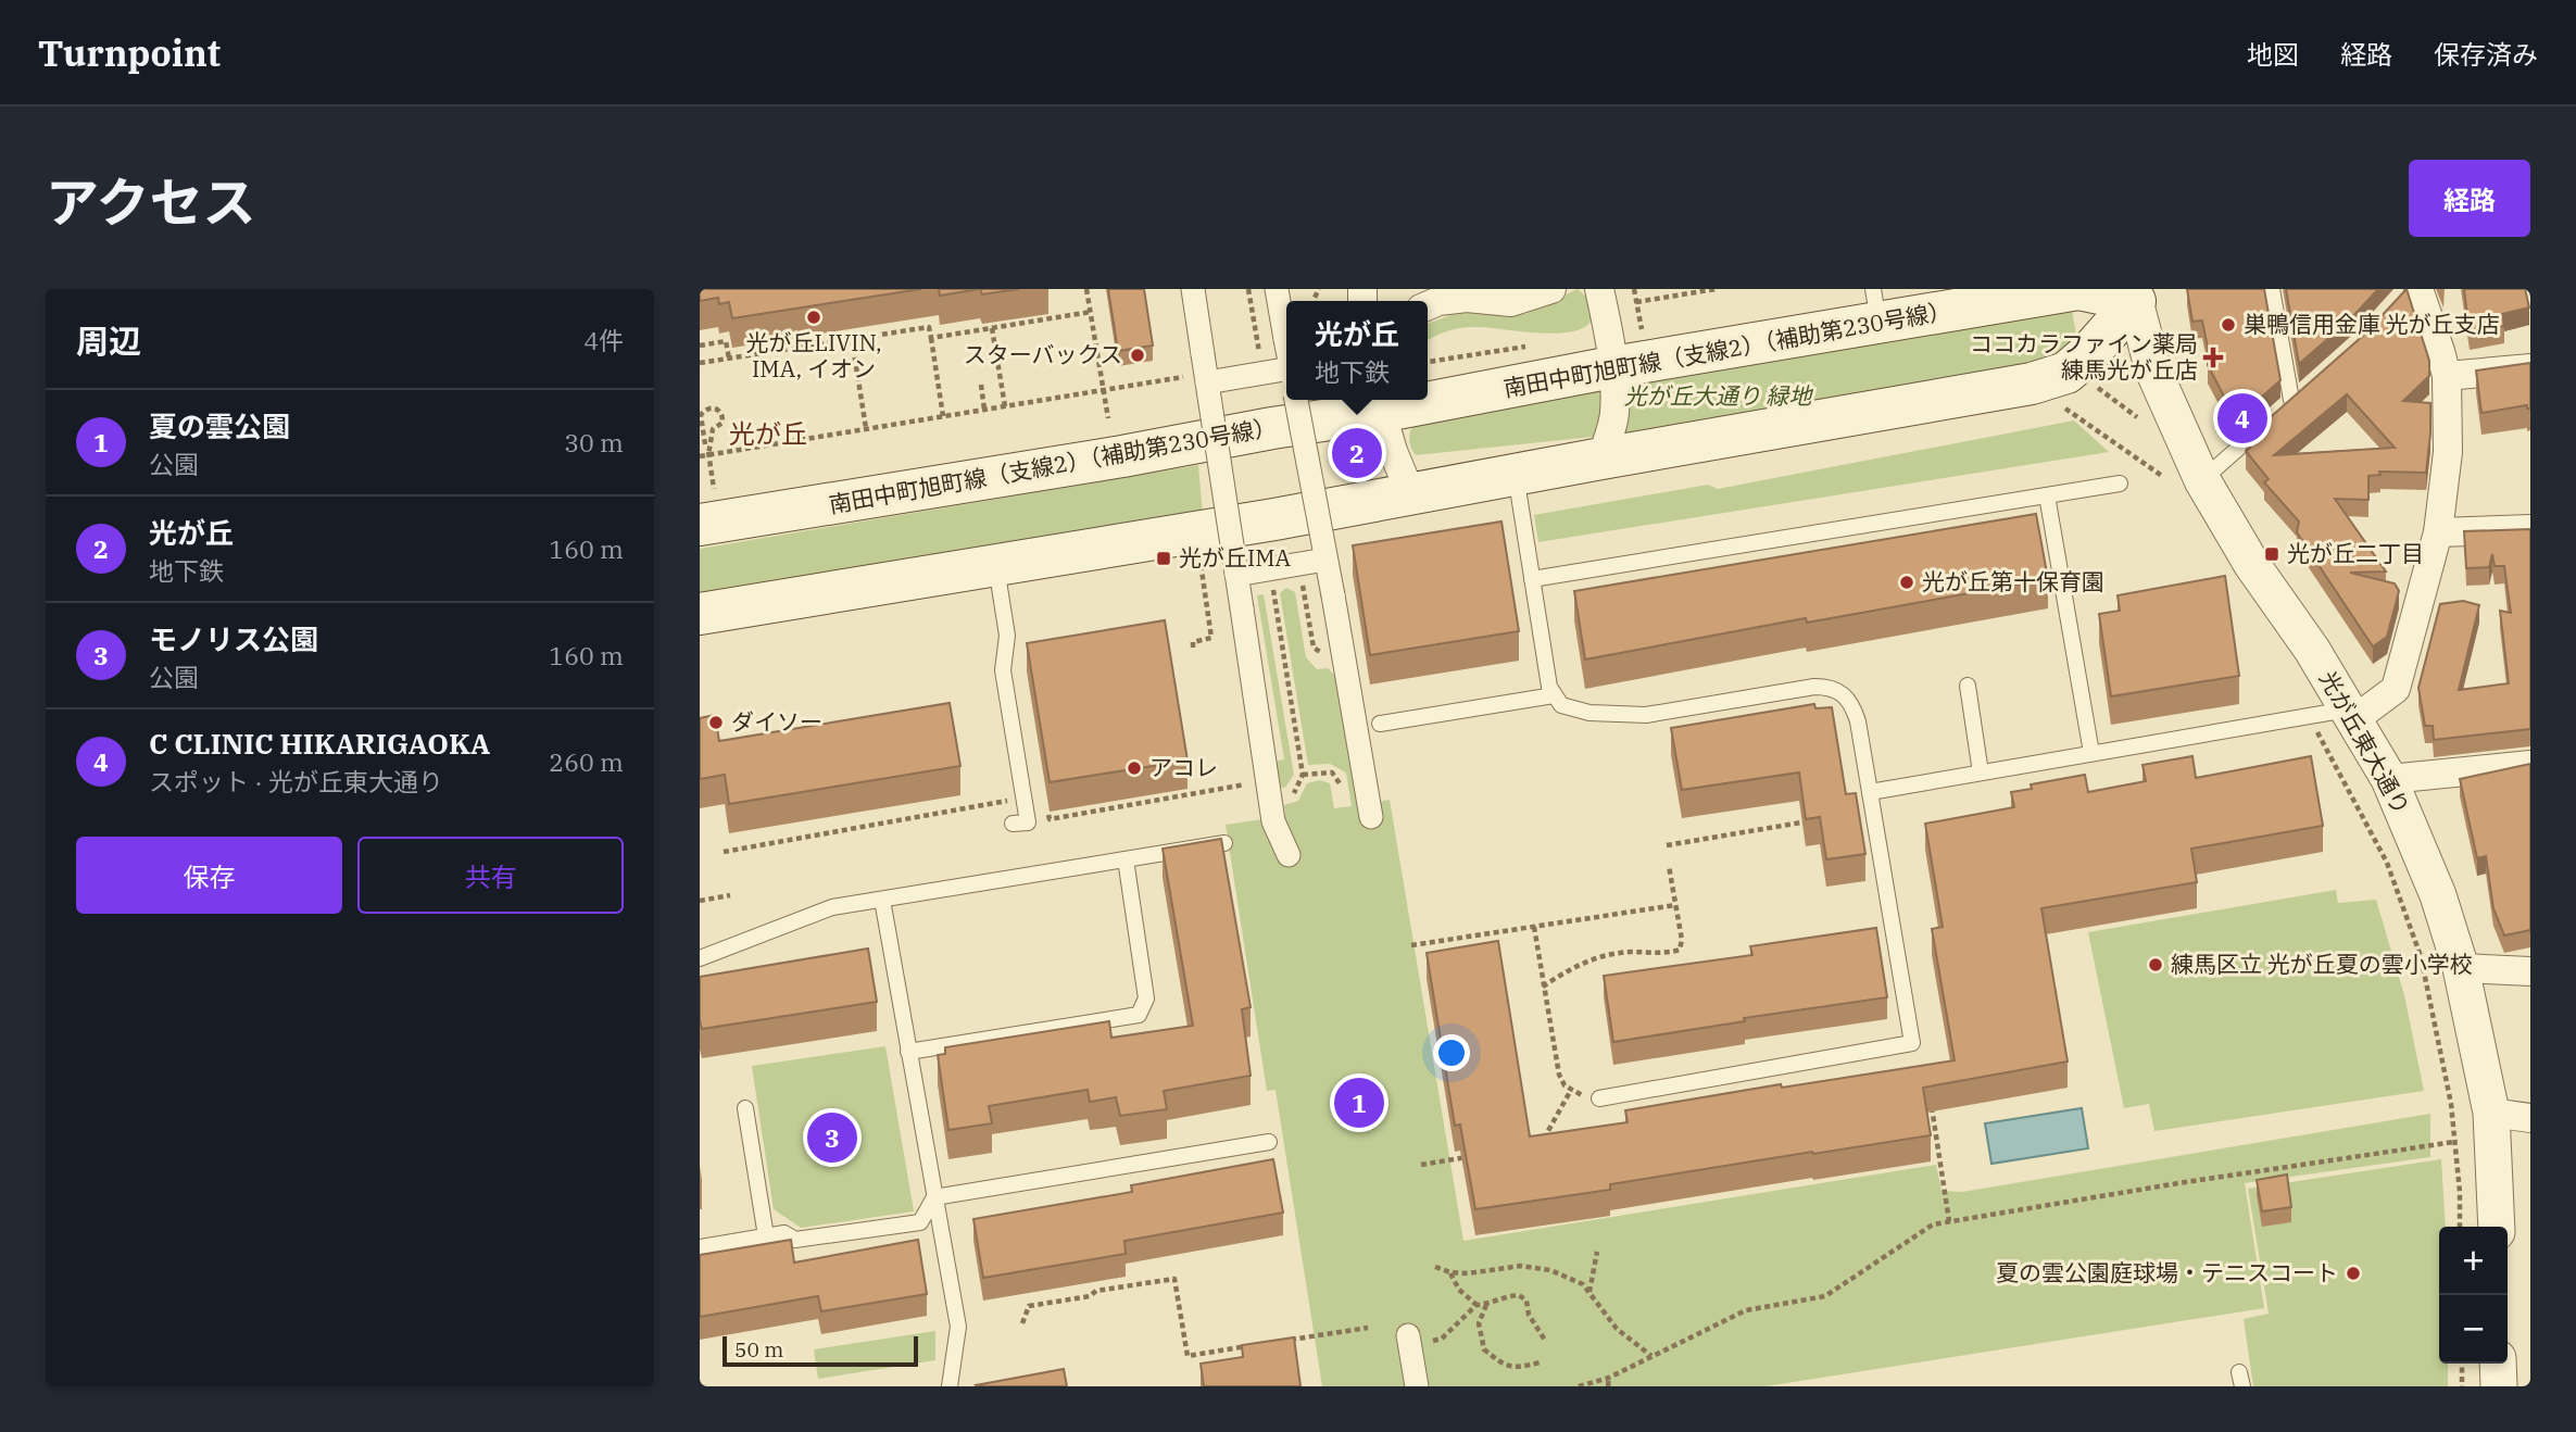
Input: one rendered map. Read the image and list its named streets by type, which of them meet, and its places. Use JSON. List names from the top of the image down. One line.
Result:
{"streets":{"main road":["南田中町旭町線（支線2）（補助第230号線）"],"street":["光が丘東大通り"]},"crossings":[["南田中町旭町線（支線2）（補助第230号線）","光が丘東大通り"]],"districts":["光が丘"],"parks":["光が丘大通り 緑地"],"places":{"other":["光が丘LIVIN, IMA, イオン","巣鴨信用金庫 光が丘支店","スターバックス","光が丘第十保育園","ダイソー","アコレ","練馬区立 光が丘夏の雲小学校","夏の雲公園庭球場・テニスコート"],"health":["ココカラファイン薬局 練馬光が丘店"],"transit":["光が丘二丁目","光が丘IMA"]},"scale_bar":"50 m","page":{"header":"Turnpoint","nav":["地図","経路","保存済み"],"title":"アクセス","buttons":["経路",["保存","共有"]],"heading":["周辺","4件"],"popup":["光が丘","地下鉄"],"list":[{"mark":"1","name":"夏の雲公園","note":"公園","value":"30 m"},{"mark":"2","name":"光が丘","note":"地下鉄","value":"160 m"},{"mark":"3","name":"モノリス公園","note":"公園","value":"160 m"},{"mark":"4","name":"C CLINIC HIKARIGAOKA","note":"スポット · 光が丘東大通り","value":"260 m"}],"pins":["4","2","1","3"],"map_buttons":["+","−"],"scale":"50 m"}}
